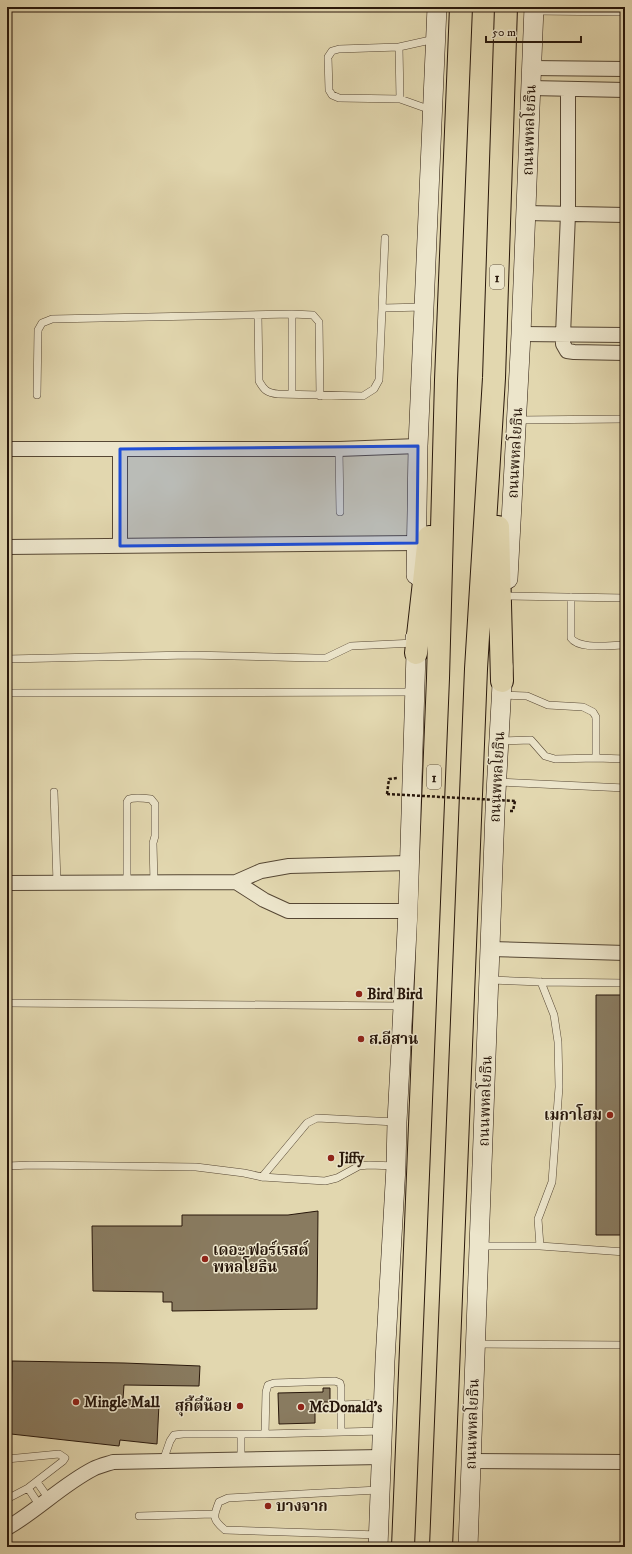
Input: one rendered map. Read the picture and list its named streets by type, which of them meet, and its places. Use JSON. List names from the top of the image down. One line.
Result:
{"streets":{"highway":["ถนนพหลโยธิน","1"]},"places":["Bird Bird","ส.อีสาน","เมกาโฮม","Jiffy","เดอะ ฟอร์เรสต์ พหลโยธิน","Mingle Mall","สุกี้ตี๋น้อย","McDonald's","บางจาก"],"scale_bar":"50 m"}
